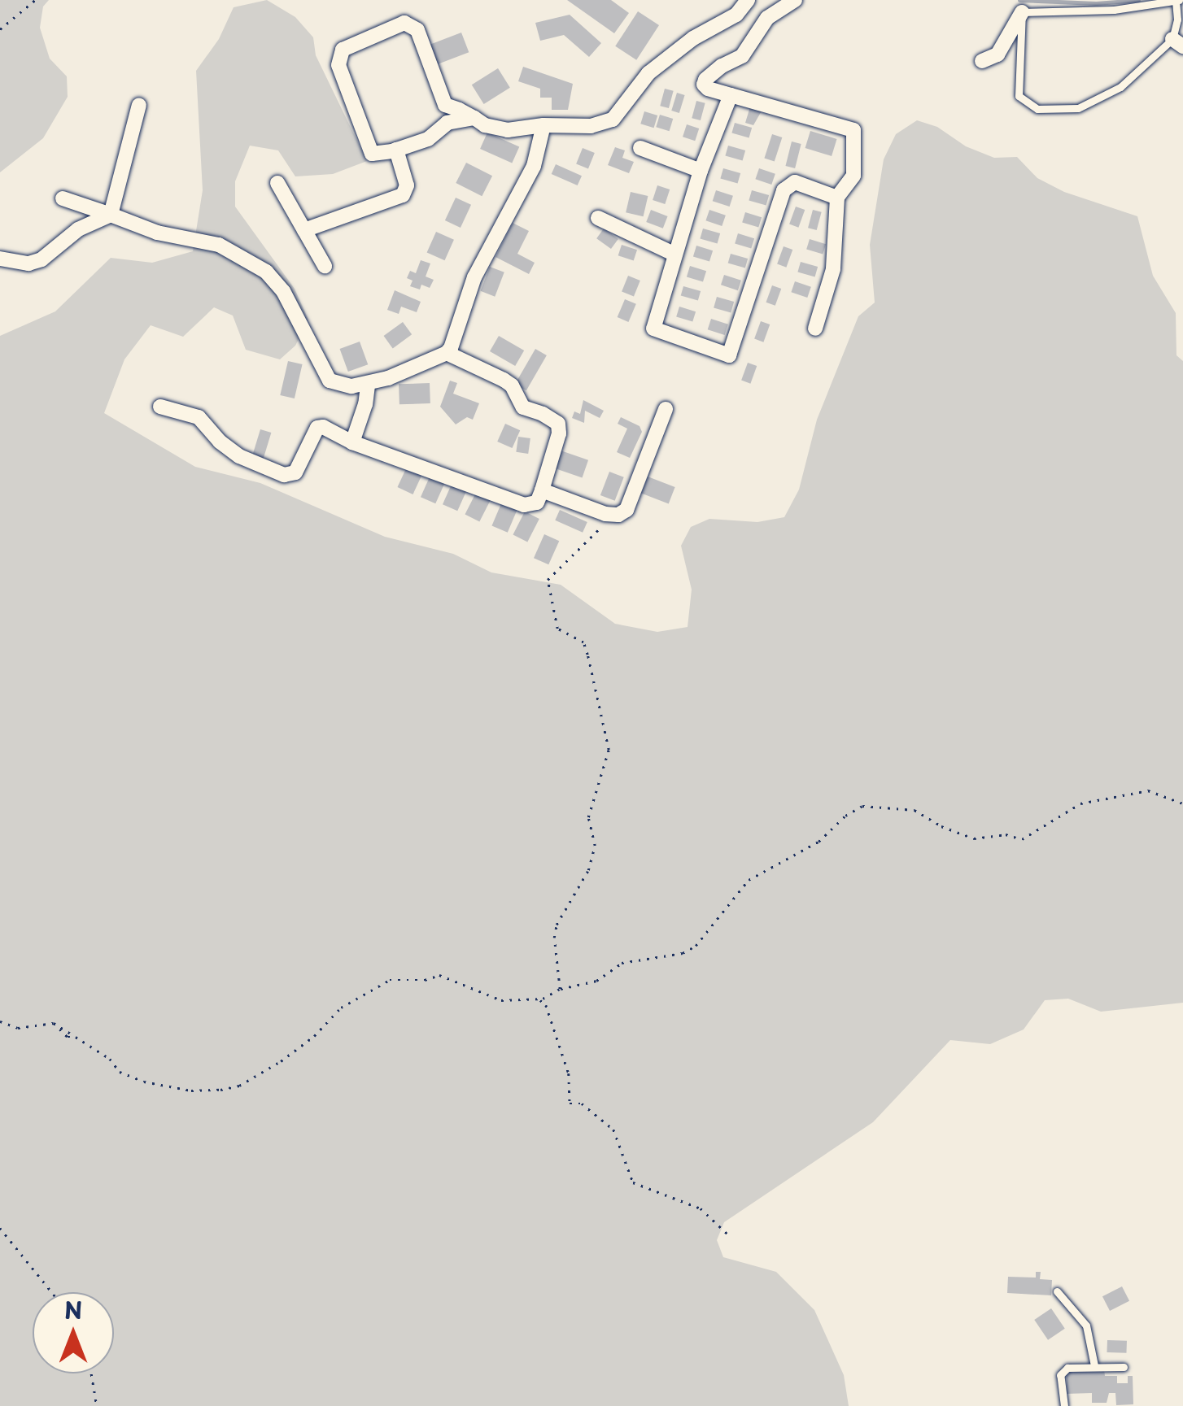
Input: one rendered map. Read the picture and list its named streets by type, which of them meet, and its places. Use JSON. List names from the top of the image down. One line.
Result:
{"north":"top"}
